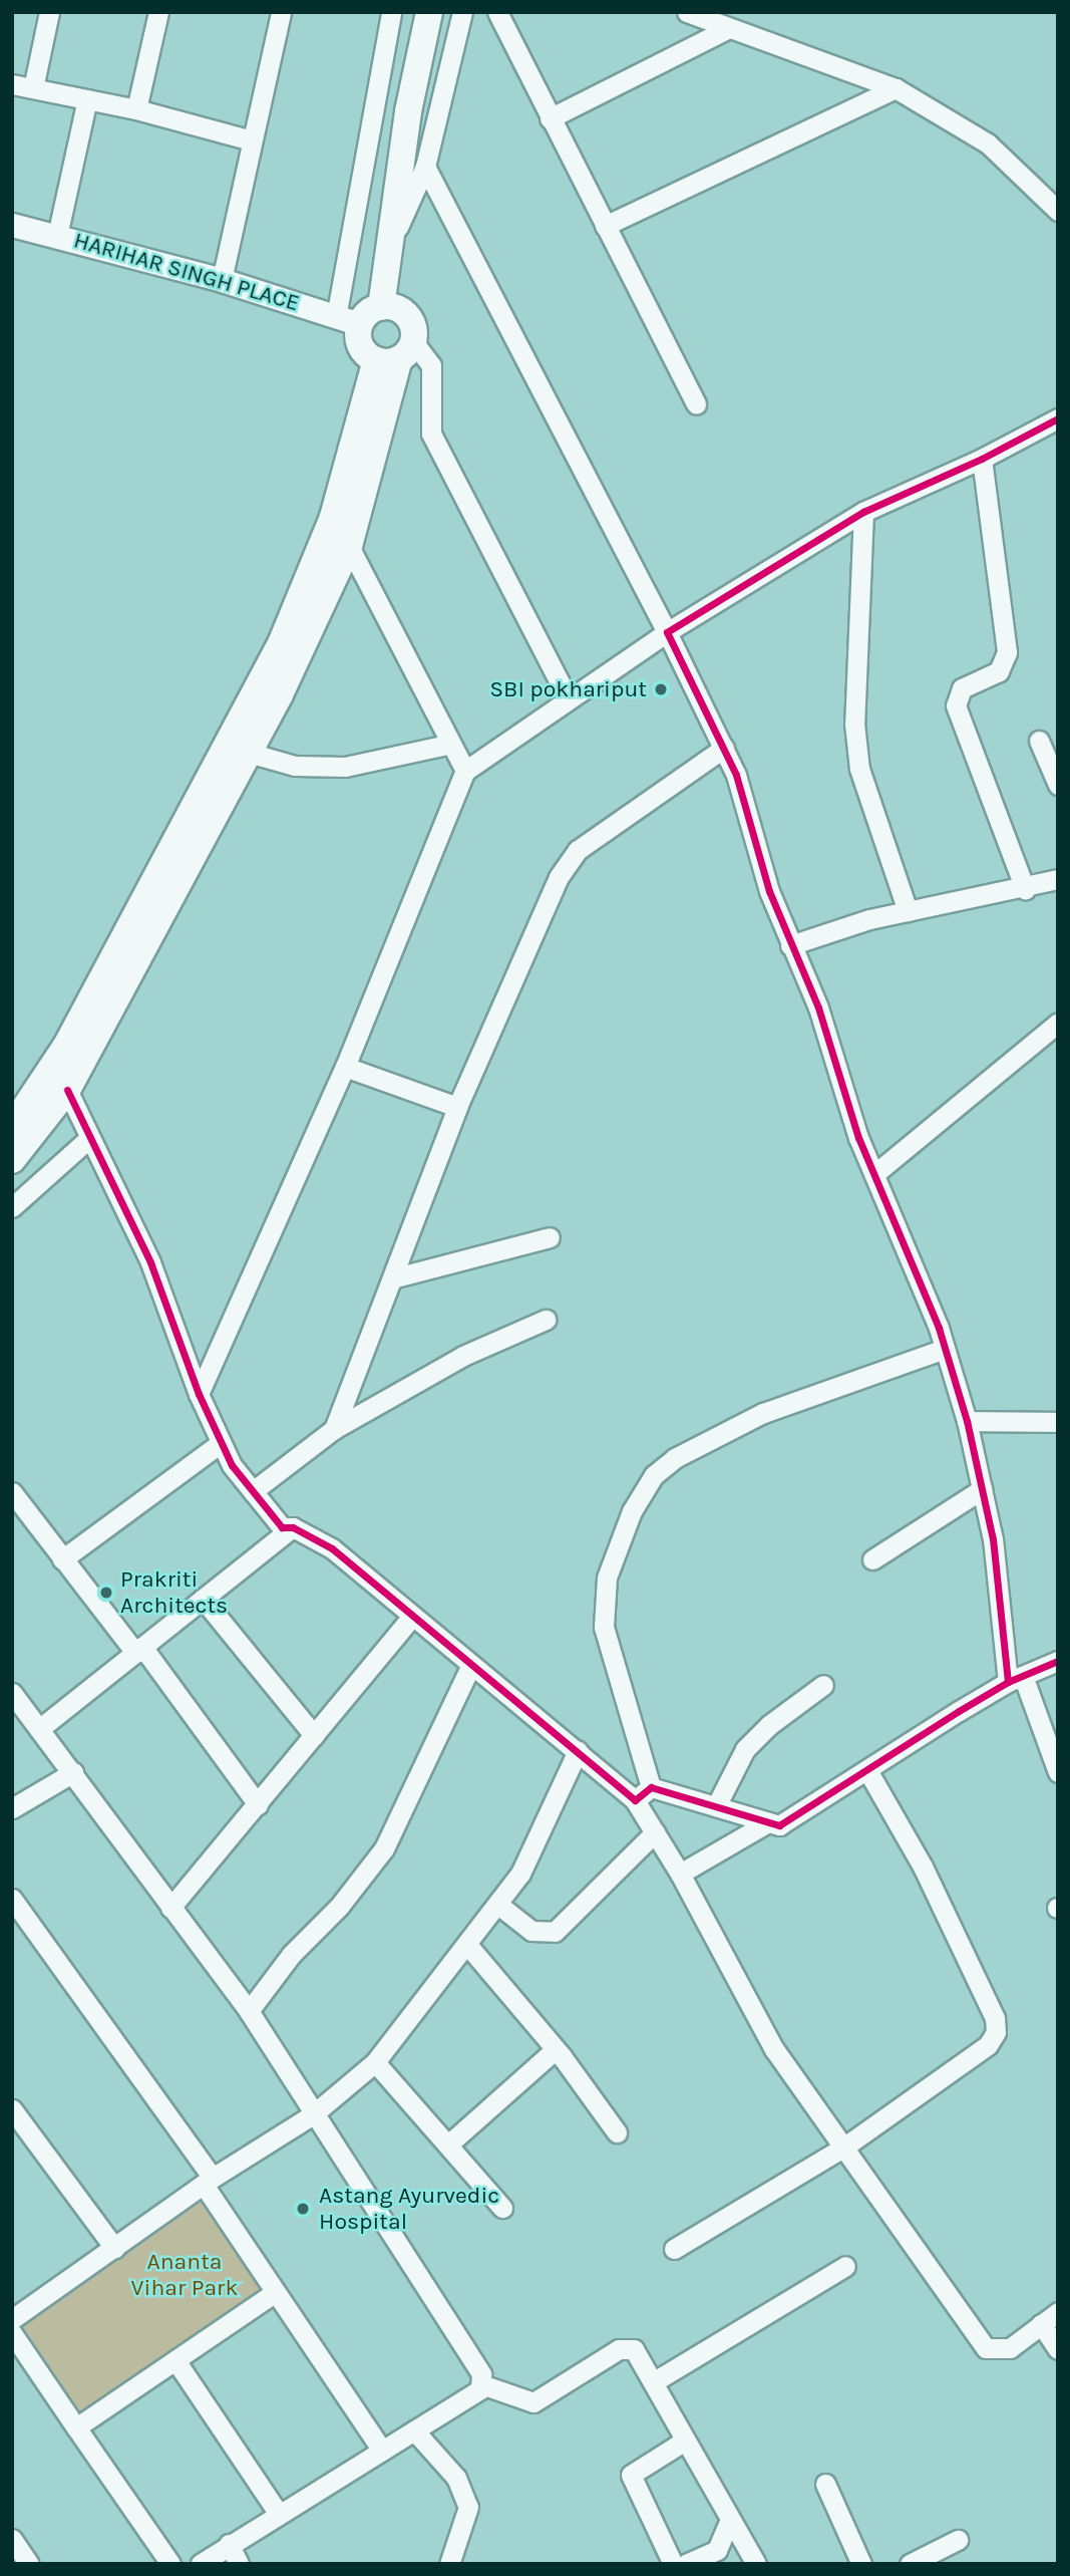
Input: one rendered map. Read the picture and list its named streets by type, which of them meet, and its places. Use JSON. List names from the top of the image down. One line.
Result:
{"streets":{"street":["HARIHAR SINGH PLACE"]},"parks":["Ananta Vihar Park"],"places":["SBI pokhariput","Prakriti Architects","Astang Ayurvedic Hospital"]}
